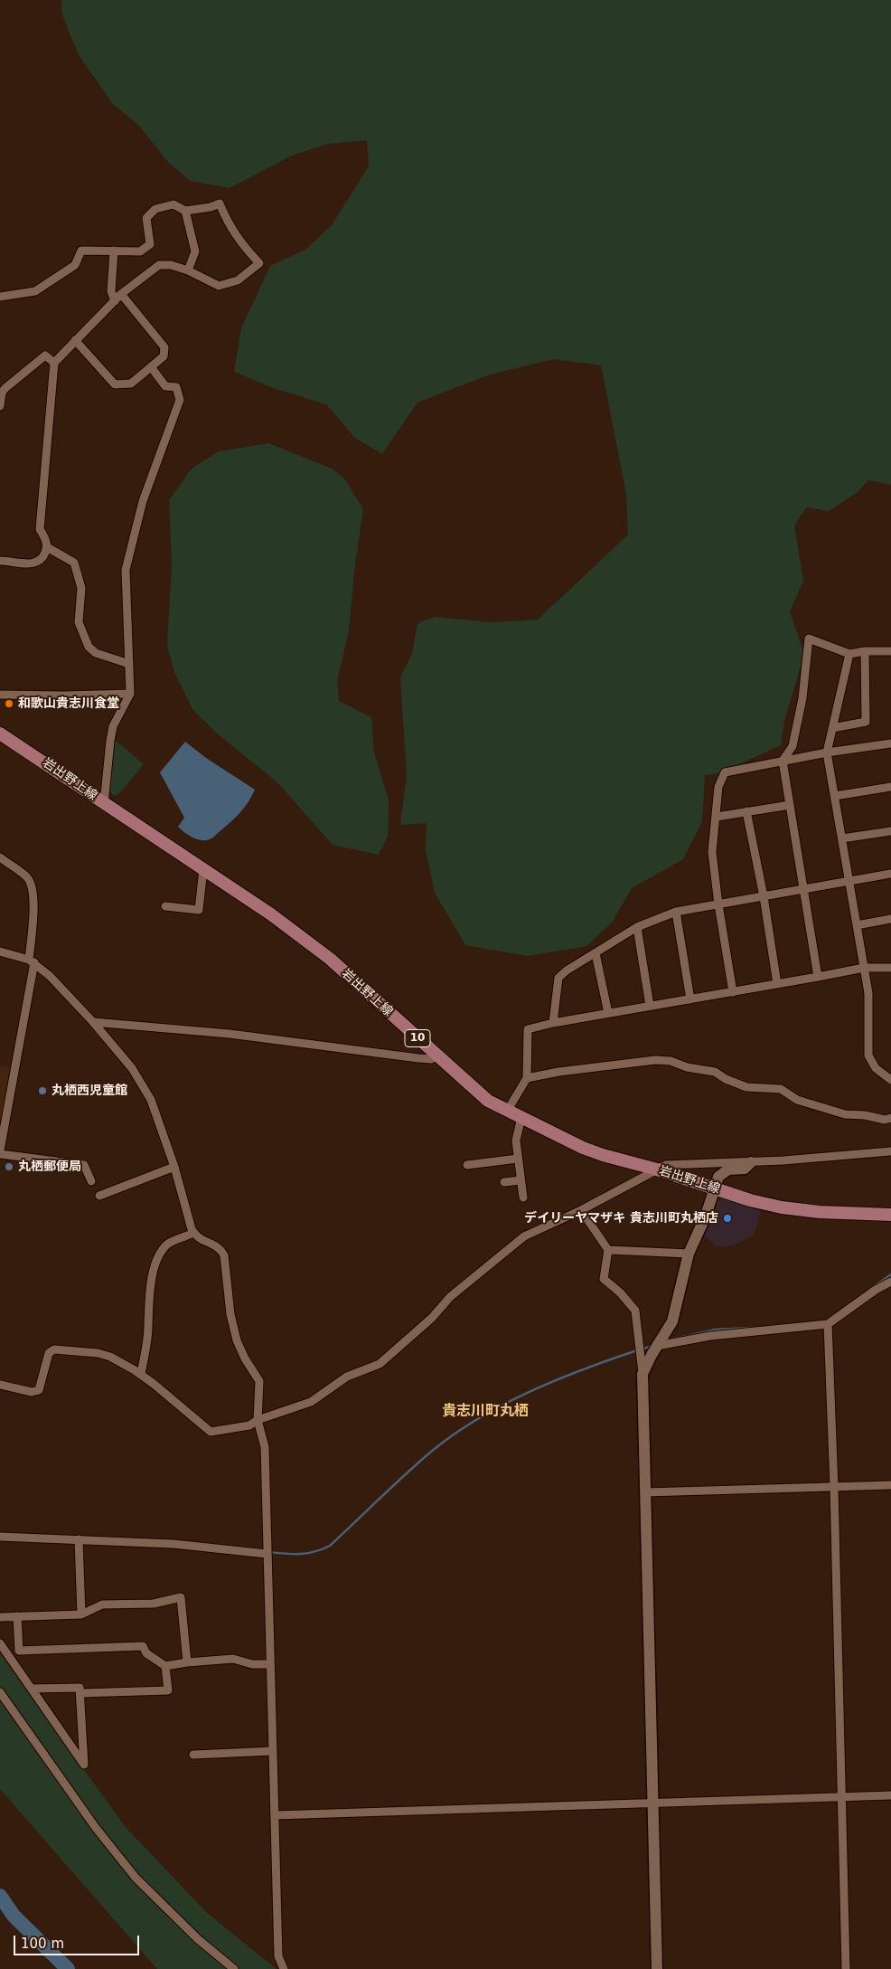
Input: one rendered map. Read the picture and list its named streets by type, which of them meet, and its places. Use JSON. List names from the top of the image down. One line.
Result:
{"streets":{"main road":["岩出野上線","10"]},"districts":["貴志川町丸栖"],"places":["和歌山貴志川食堂","丸栖西児童館","丸栖郵便局","デイリーヤマザキ 貴志川町丸栖店"],"scale_bar":"100 m"}
